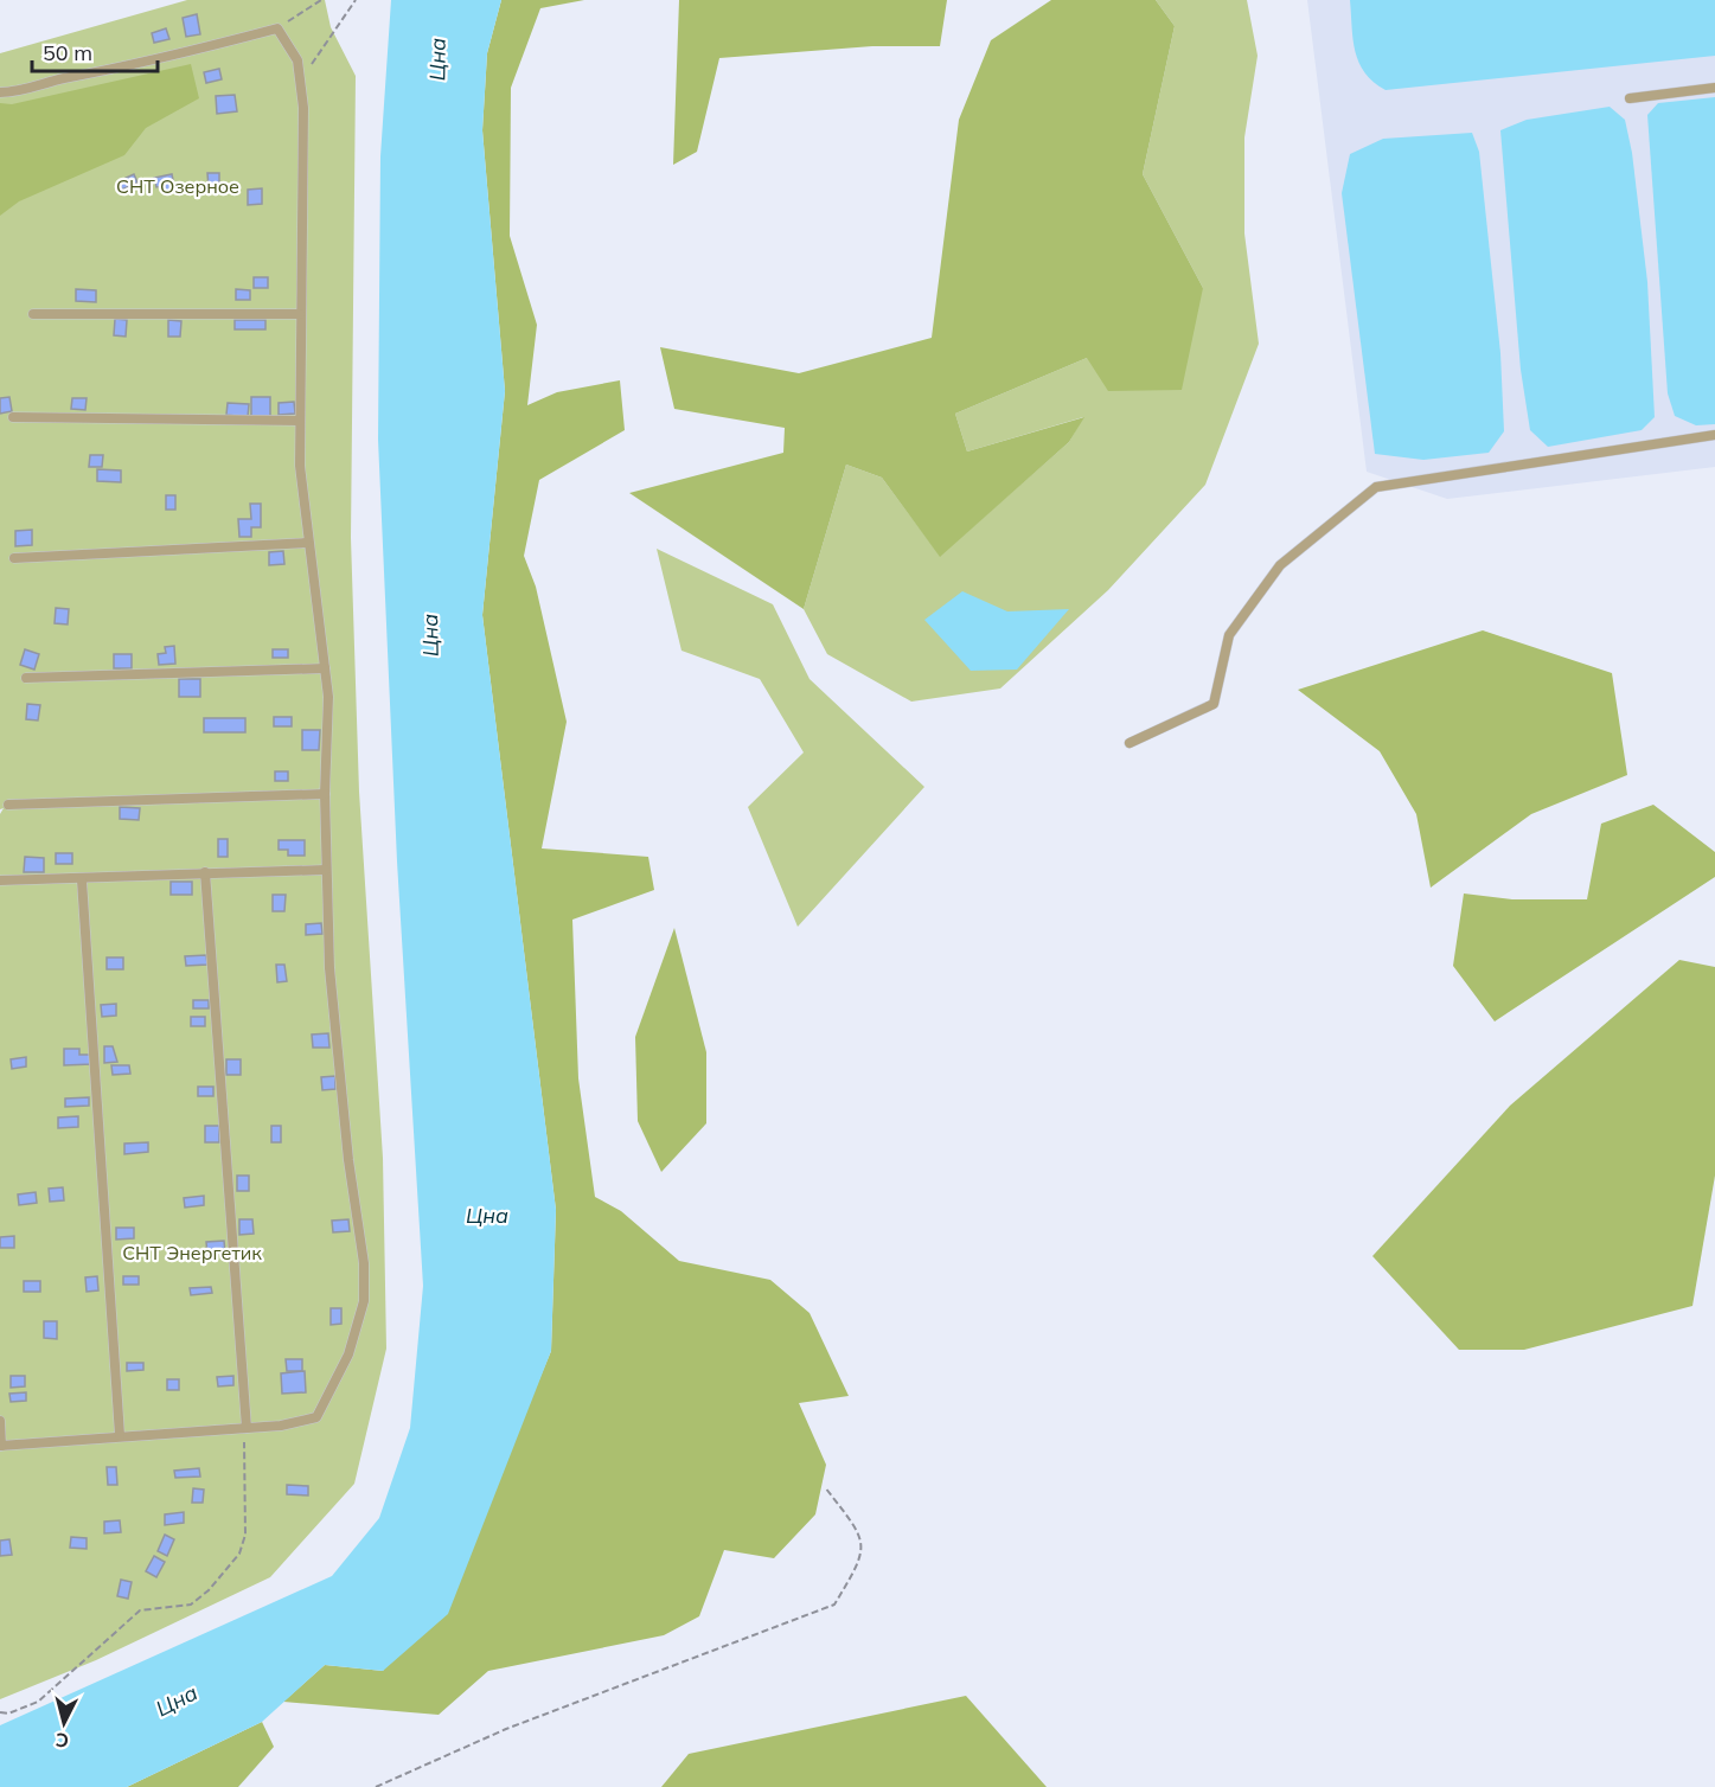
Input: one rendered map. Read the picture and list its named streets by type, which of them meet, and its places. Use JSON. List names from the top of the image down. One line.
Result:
{"water":["Цна"],"parks":["СНТ Озерное","СНТ Энергетик"],"scale_bar":"50 m","north":"bottom"}
